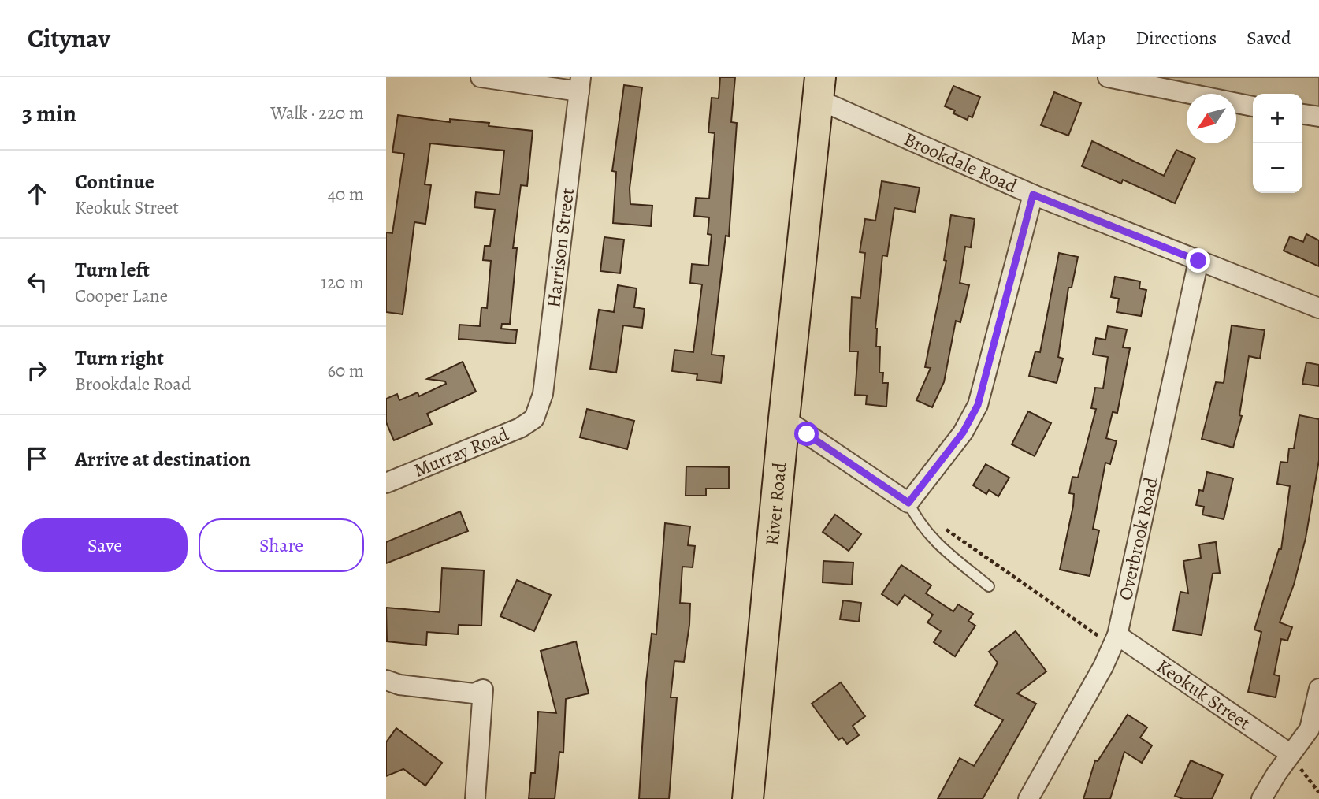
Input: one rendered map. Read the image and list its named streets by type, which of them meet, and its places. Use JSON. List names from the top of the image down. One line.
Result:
{"streets":{"main road":["River Road"],"street":["Brookdale Road","Harrison Street","Murray Road","Overbrook Road","Keokuk Street"]},"crossings":[["Brookdale Road","River Road"],["Brookdale Road","Overbrook Road"],["Harrison Street","Murray Road"],["Overbrook Road","Keokuk Street"]],"north":"bottom left","page":{"header":"Citynav","nav":["Map","Directions","Saved"],"heading":["3 min","Walk · 220 m"],"map_buttons":["+","−"],"list":[["Continue","Keokuk Street","40 m"],["Turn left","Cooper Lane","120 m"],["Turn right","Brookdale Road","60 m"],"Arrive at destination"],"buttons":["Save","Share"]}}
